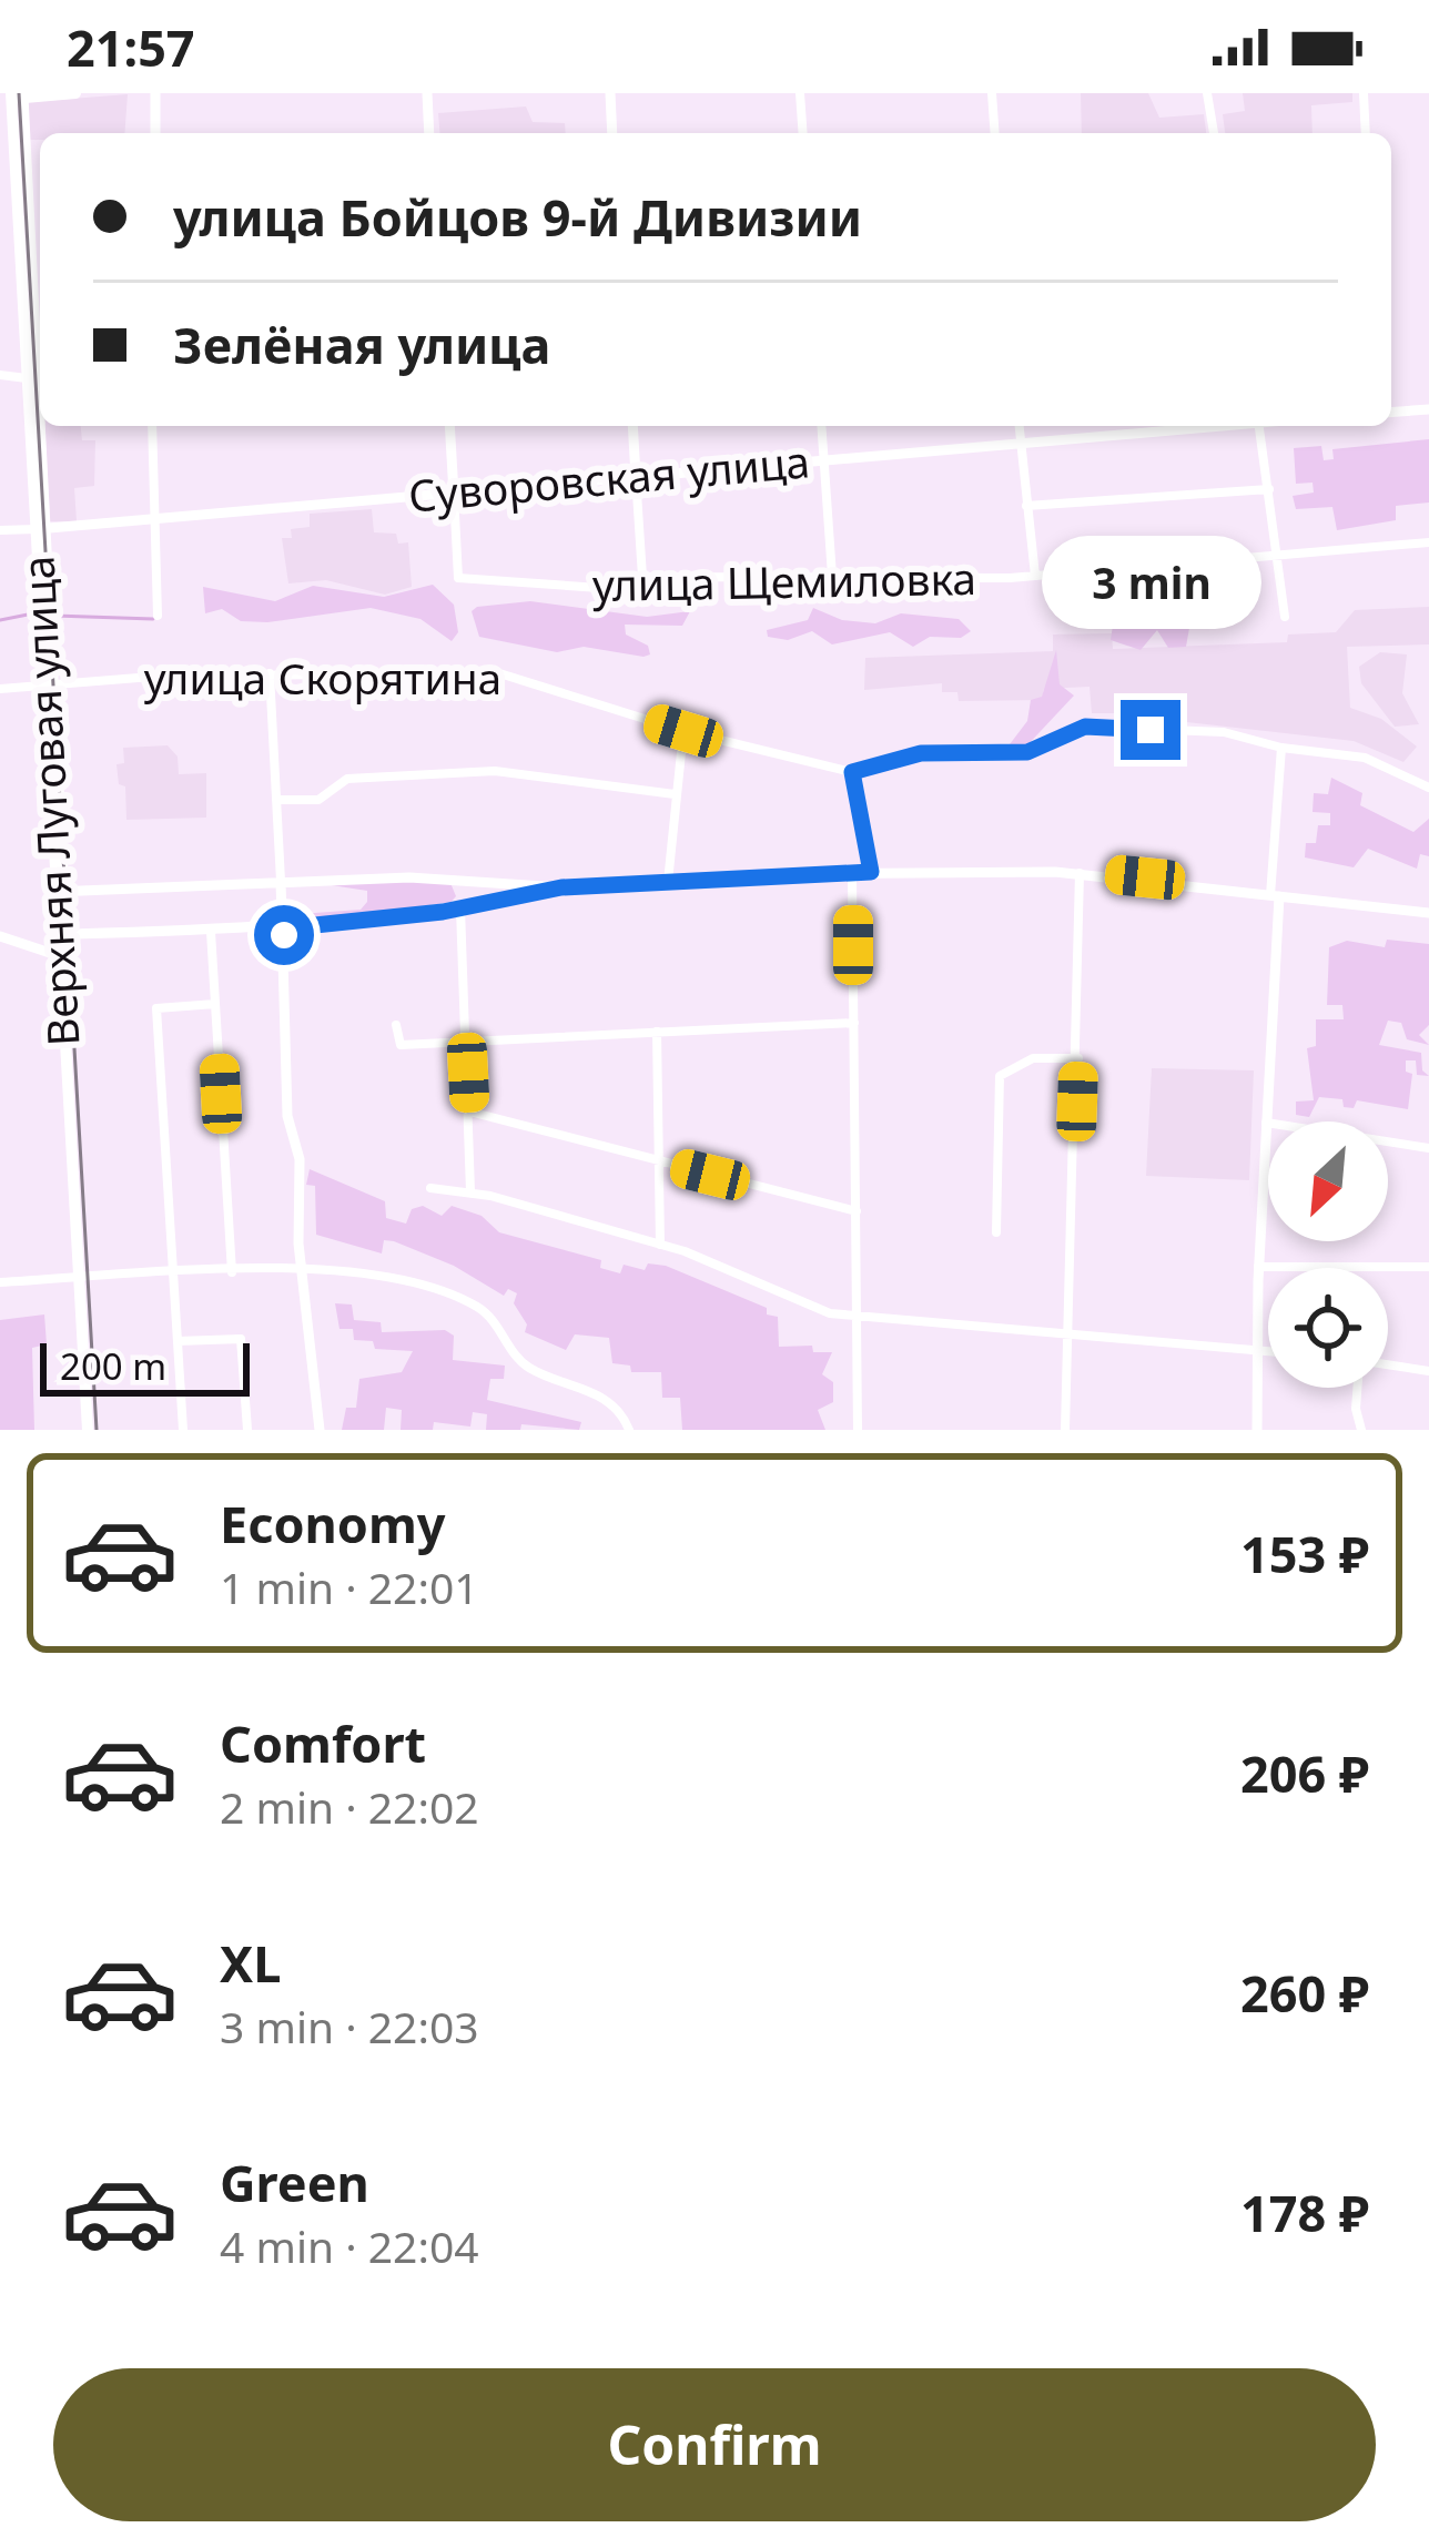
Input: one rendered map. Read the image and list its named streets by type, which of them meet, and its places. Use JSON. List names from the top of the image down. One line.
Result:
{"streets":{"main road":["Верхняя Луговая улица"],"street":["Суворовская улица","улица Щемиловка","улица Скорятина"]},"crossings":[["Суворовская улица","улица Щемиловка"],["Суворовская улица","Верхняя Луговая улица"],["улица Скорятина","Верхняя Луговая улица"]],"scale_bar":"200 m","north":"bottom left","page":{"status":"21:57","banner":["улица Бойцов 9-й Дивизии","Зелёная улица"],"bubble":"3 min","scale":"200 m","list":[{"name":"Economy","note":"1 min · 22:01","value":"153 ₽"},{"name":"Comfort","note":"2 min · 22:02","value":"206 ₽"},{"name":"XL","note":"3 min · 22:03","value":"260 ₽"},{"name":"Green","note":"4 min · 22:04","value":"178 ₽"}],"buttons":"Confirm"}}
